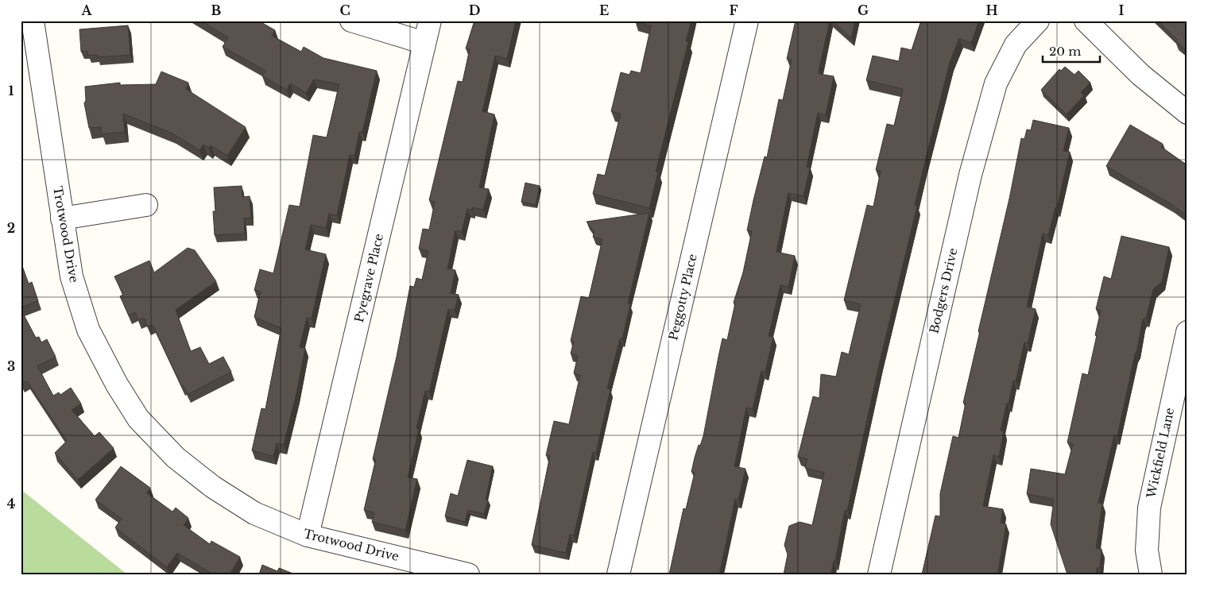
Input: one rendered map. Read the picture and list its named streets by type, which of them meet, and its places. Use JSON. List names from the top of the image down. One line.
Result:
{"streets":{"street":["Trotwood Drive","Pyegrave Place","Bodgers Drive","Peggotty Place","Wickfield Lane"]},"crossings":[["Trotwood Drive","Pyegrave Place"]],"scale_bar":"20 m","grid":{"columns":["A","B","C","D","E","F","G","H","I"],"rows":["1","2","3","4"]}}
